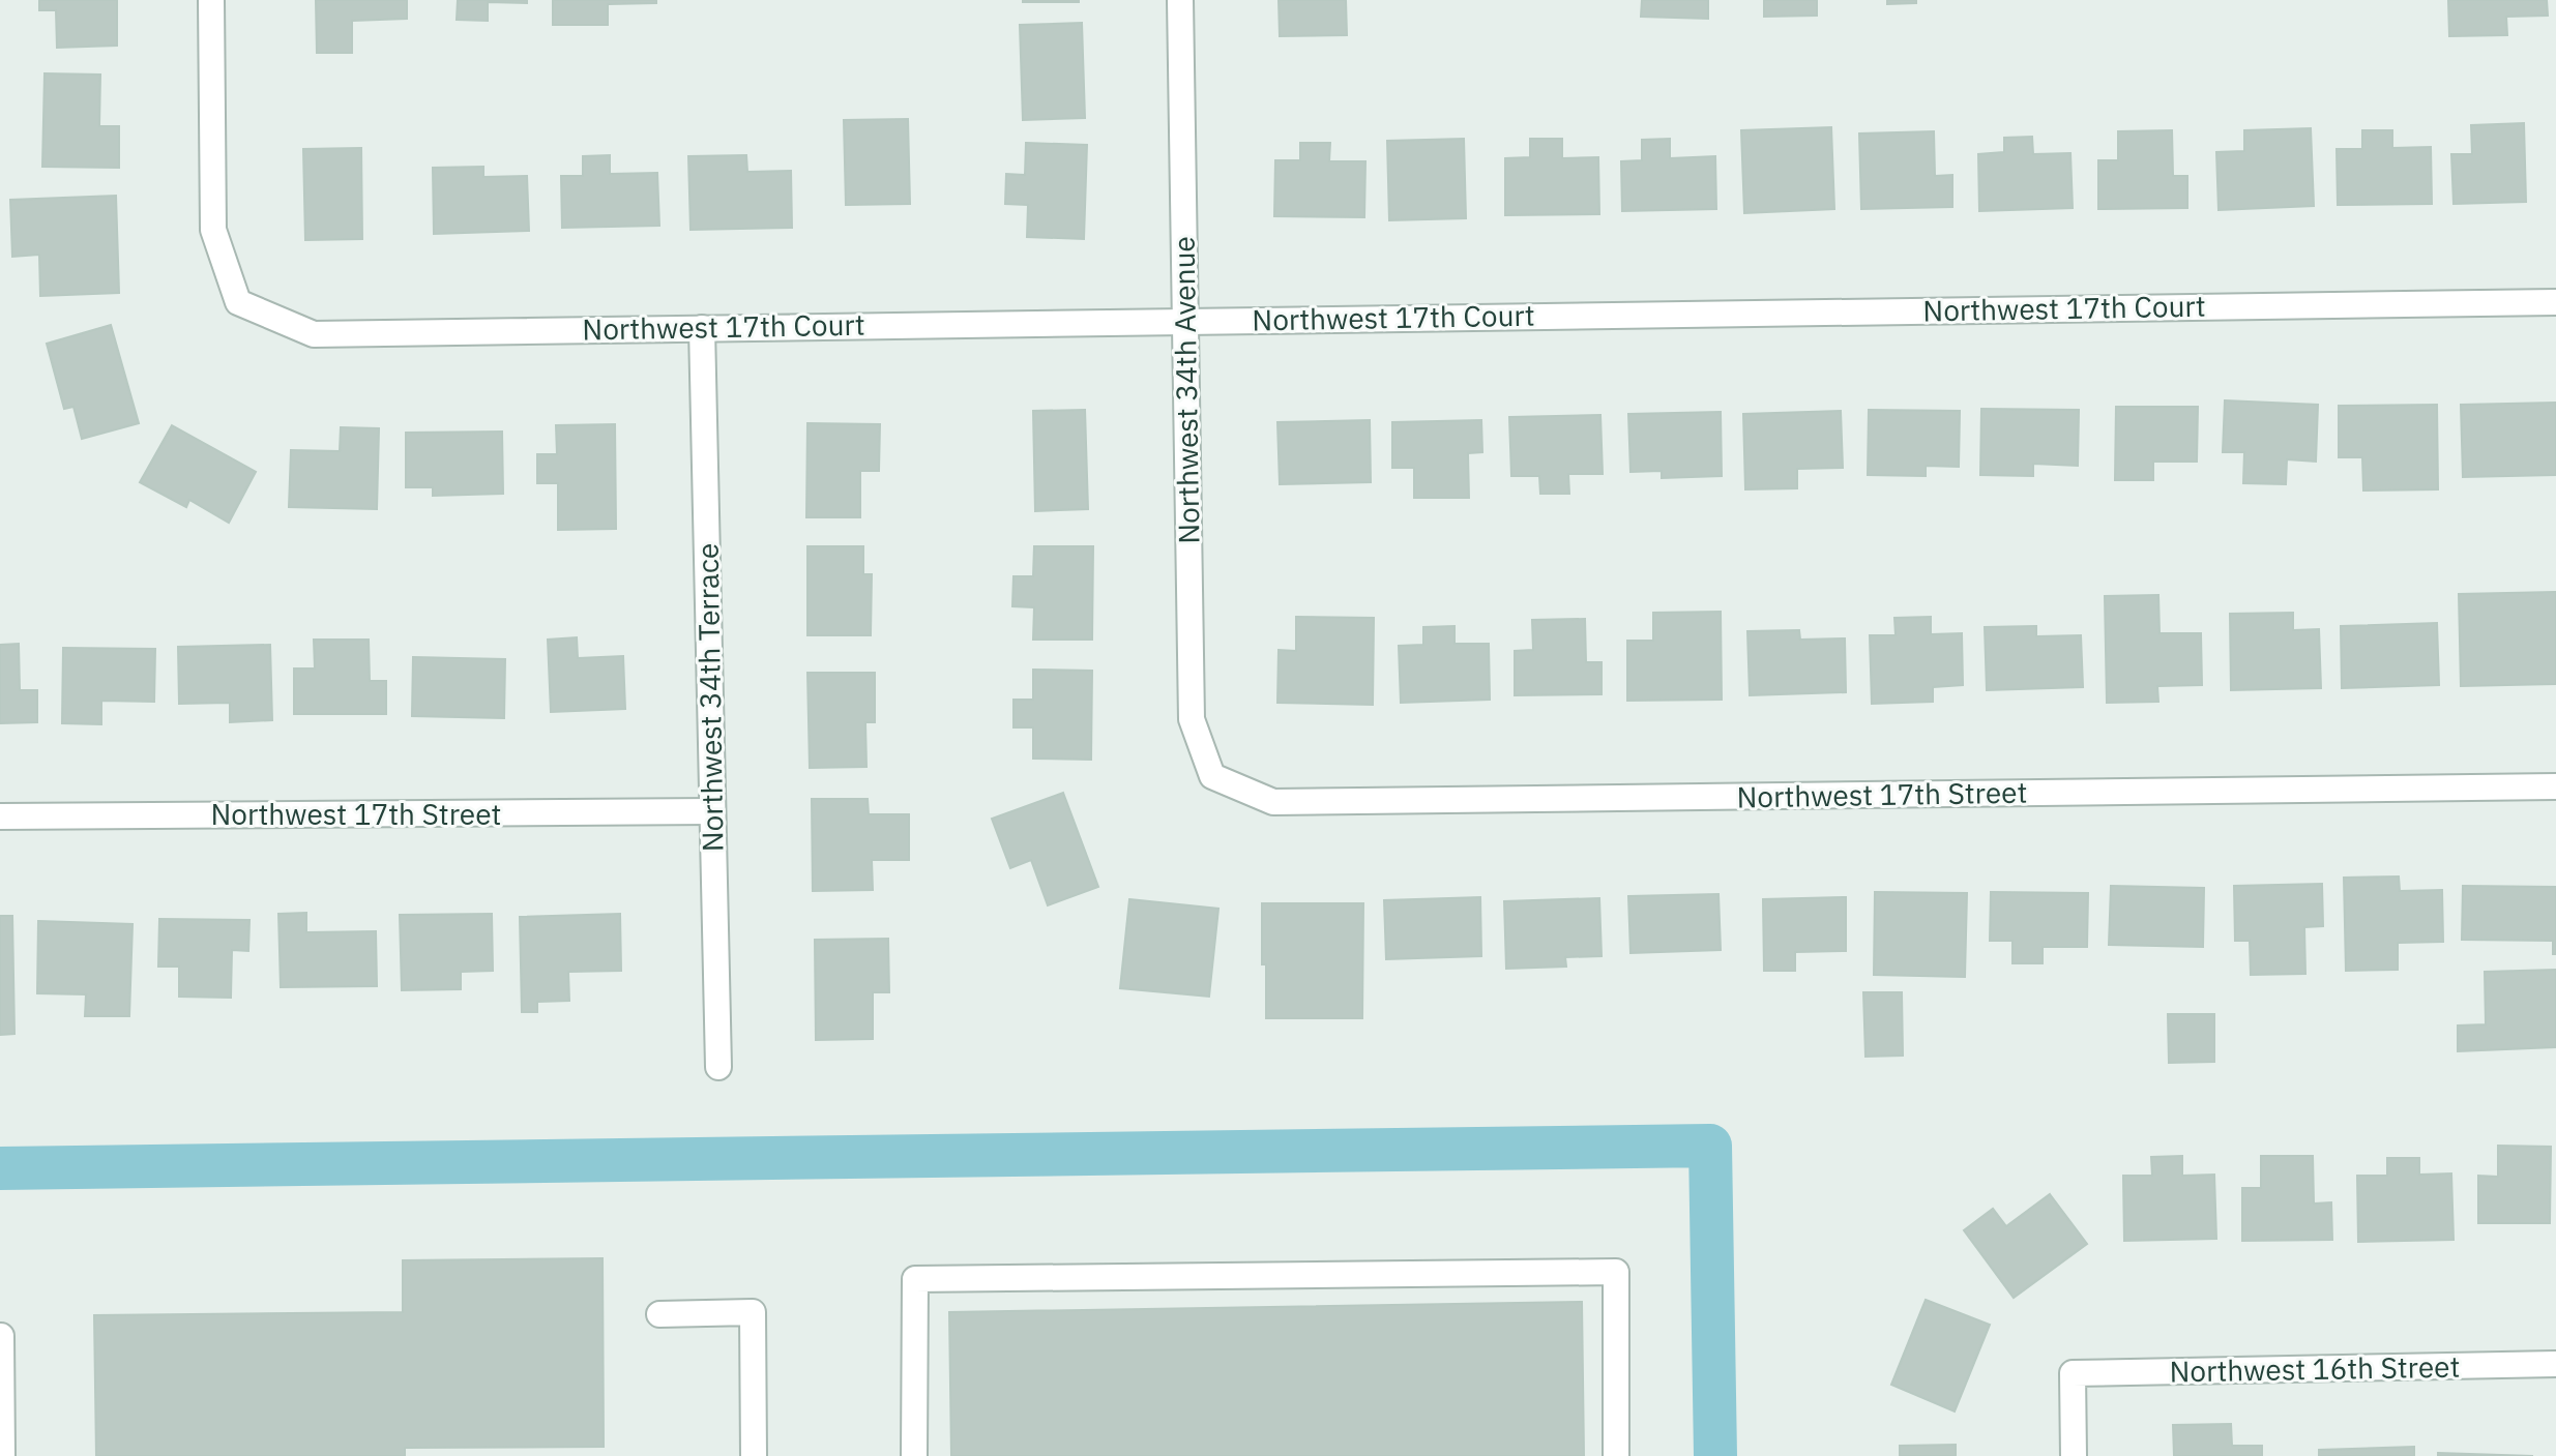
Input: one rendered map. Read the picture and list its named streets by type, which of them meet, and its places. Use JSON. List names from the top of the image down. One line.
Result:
{"streets":{"street":["Northwest 17th Court","Northwest 34th Avenue","Northwest 34th Terrace","Northwest 17th Street","Northwest 16th Street"]},"crossings":[["Northwest 17th Court","Northwest 34th Avenue"],["Northwest 17th Court","Northwest 34th Terrace"],["Northwest 34th Avenue","Northwest 17th Street"],["Northwest 34th Terrace","Northwest 17th Street"]]}
